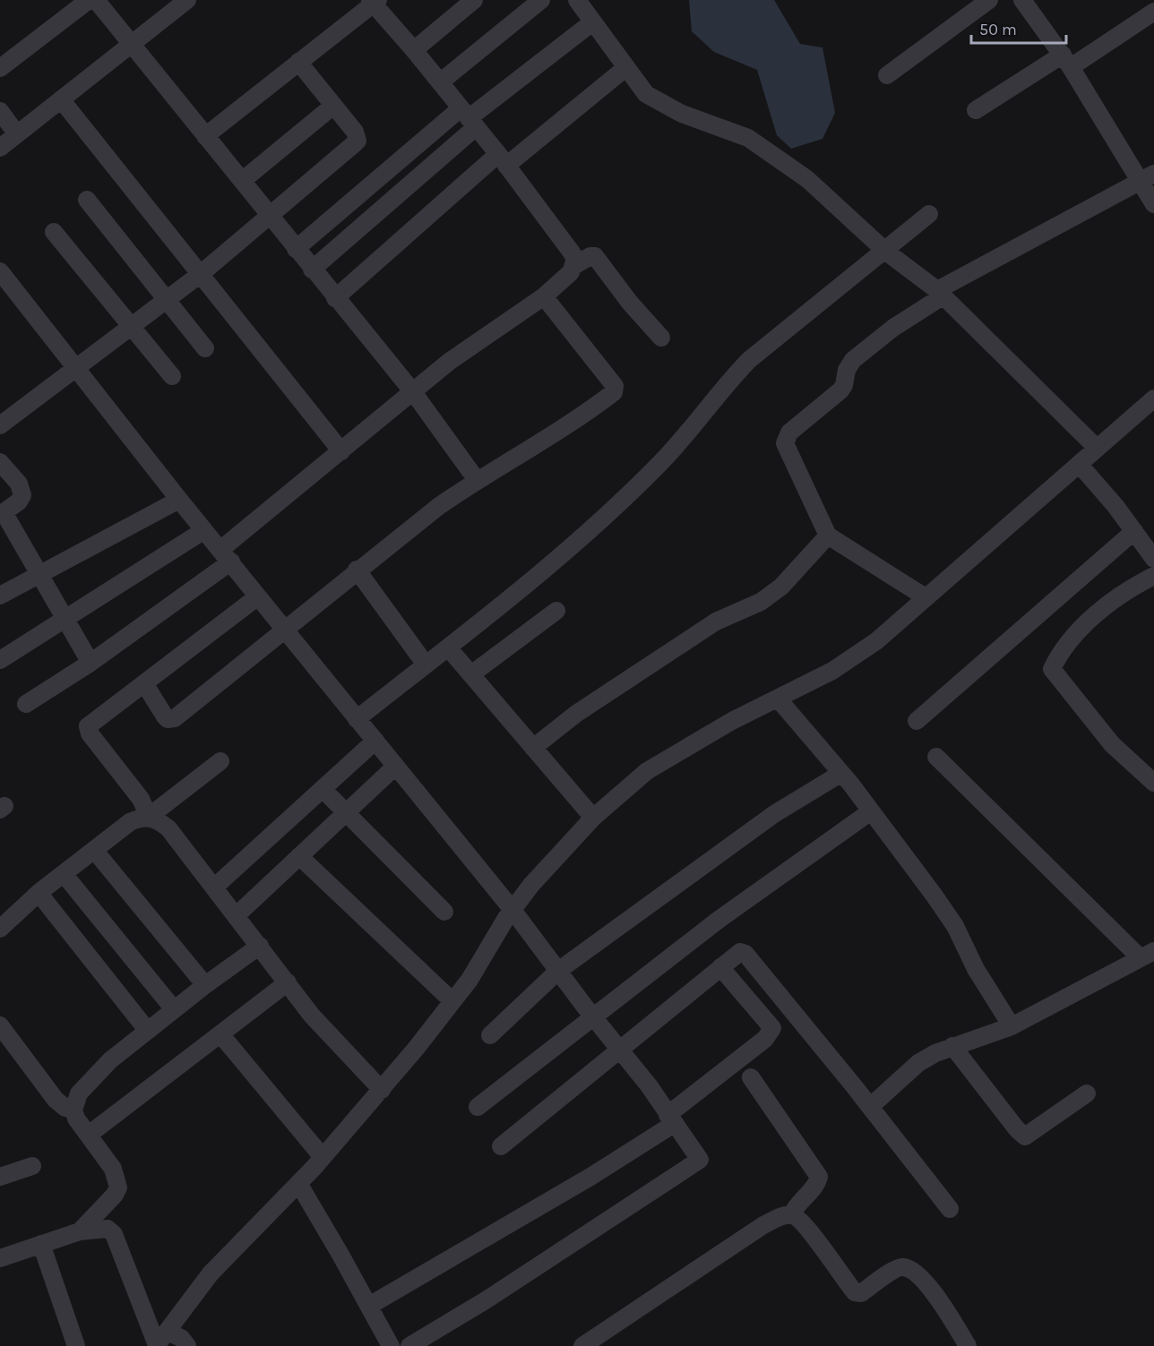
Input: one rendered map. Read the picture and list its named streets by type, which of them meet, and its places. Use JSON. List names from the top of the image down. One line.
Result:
{"scale_bar":"50 m"}
